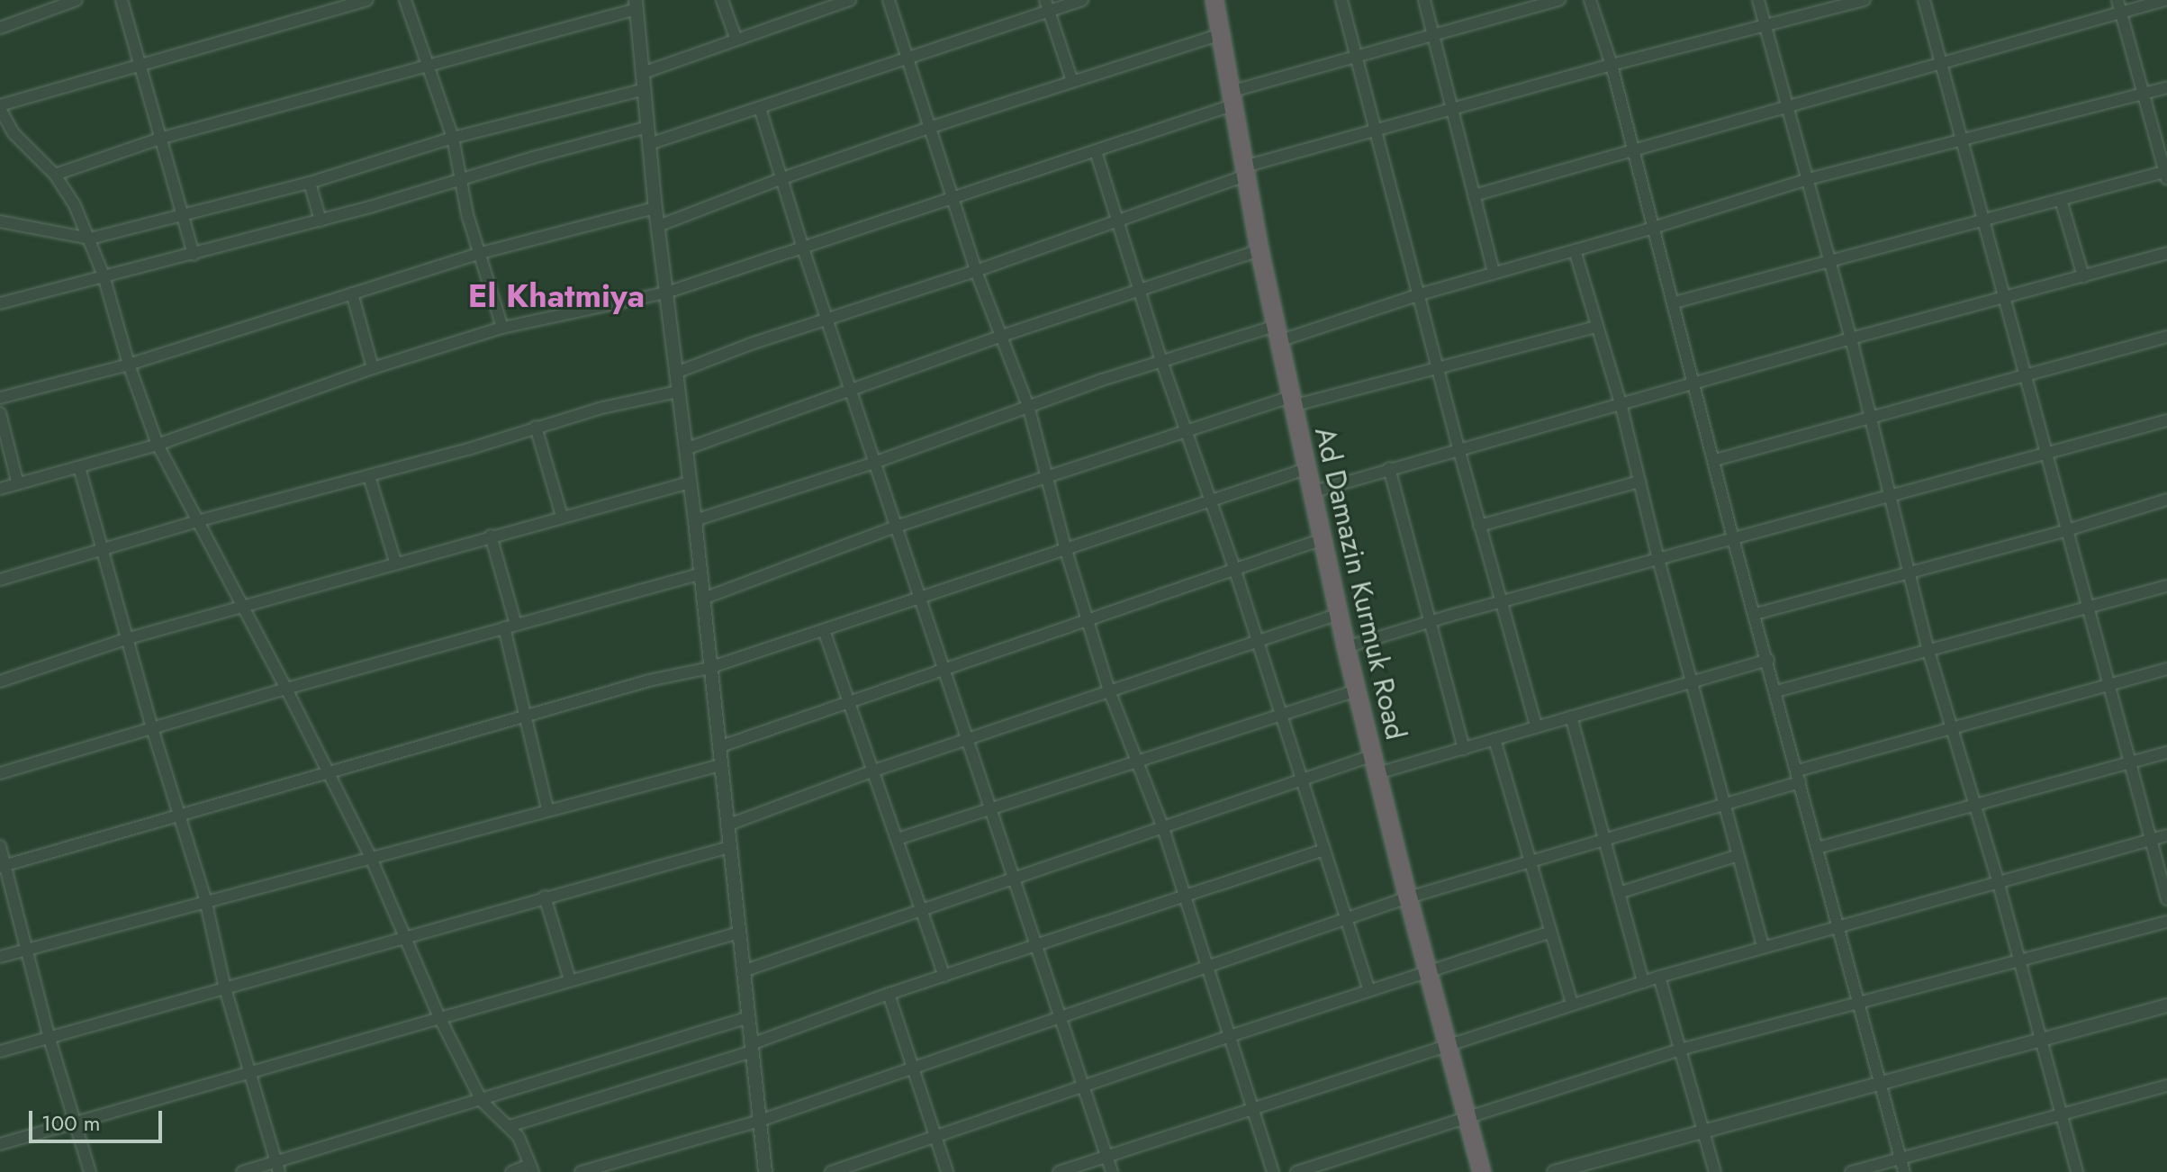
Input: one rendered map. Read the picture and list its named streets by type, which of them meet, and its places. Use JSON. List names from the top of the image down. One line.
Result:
{"streets":{"highway":["Ad Damazin Kurmuk Road"]},"districts":["El Khatmiya"],"scale_bar":"100 m"}
